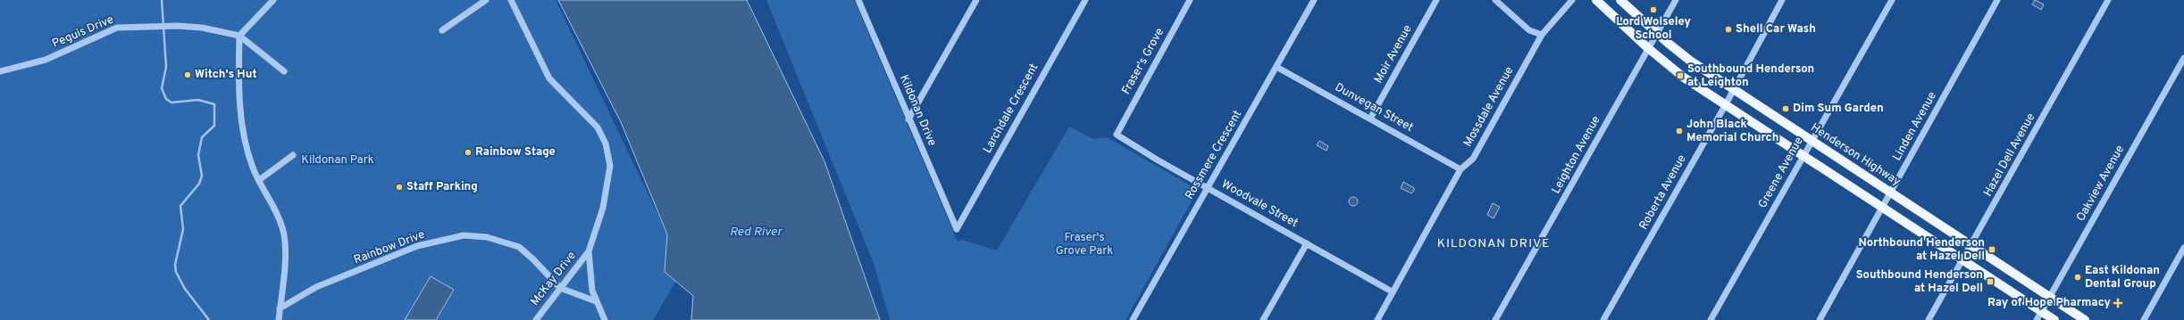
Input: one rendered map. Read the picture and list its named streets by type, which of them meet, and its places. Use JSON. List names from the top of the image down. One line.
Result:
{"streets":{"main road":["Henderson Highway"],"street":["Peguis Drive","Moir Avenue","Fraser's Grove","Mossdale Avenue","Dunvegan Street","Larchdale Crescent","Kildonan Drive","Linden Avenue","Rossmere Crescent","Leighton Avenue","Hazel Dell Avenue","Greene Avenue","Oakview Avenue","Roberta Avenue","Woodvale Street","Rainbow Drive","McKay Drive"]},"crossings":[["Moir Avenue","Dunvegan Street"],["Fraser's Grove","Woodvale Street"],["Mossdale Avenue","Dunvegan Street"],["Mossdale Avenue","Woodvale Street"],["Dunvegan Street","Rossmere Crescent"],["Larchdale Crescent","Kildonan Drive"],["Linden Avenue","Henderson Highway"],["Rossmere Crescent","Woodvale Street"],["Leighton Avenue","Henderson Highway"],["Henderson Highway","Hazel Dell Avenue"],["Henderson Highway","Greene Avenue"],["Henderson Highway","Oakview Avenue"],["Henderson Highway","Roberta Avenue"],["Rainbow Drive","McKay Drive"]],"districts":["KILDONAN DRIVE"],"water":["Red River"],"parks":["Kildonan Park","Fraser's Grove Park"],"places":{"other":["Lord Wolseley School","Shell Car Wash","Witch's Hut","Dim Sum Garden","John Black Memorial Church","Rainbow Stage","Staff Parking","East Kildonan Dental Group"],"transit":["Southbound Henderson at Leighton","Northbound Henderson at Hazel Dell","Southbound Henderson at Hazel Dell"],"health":["Ray of Hope Pharmacy"]}}
